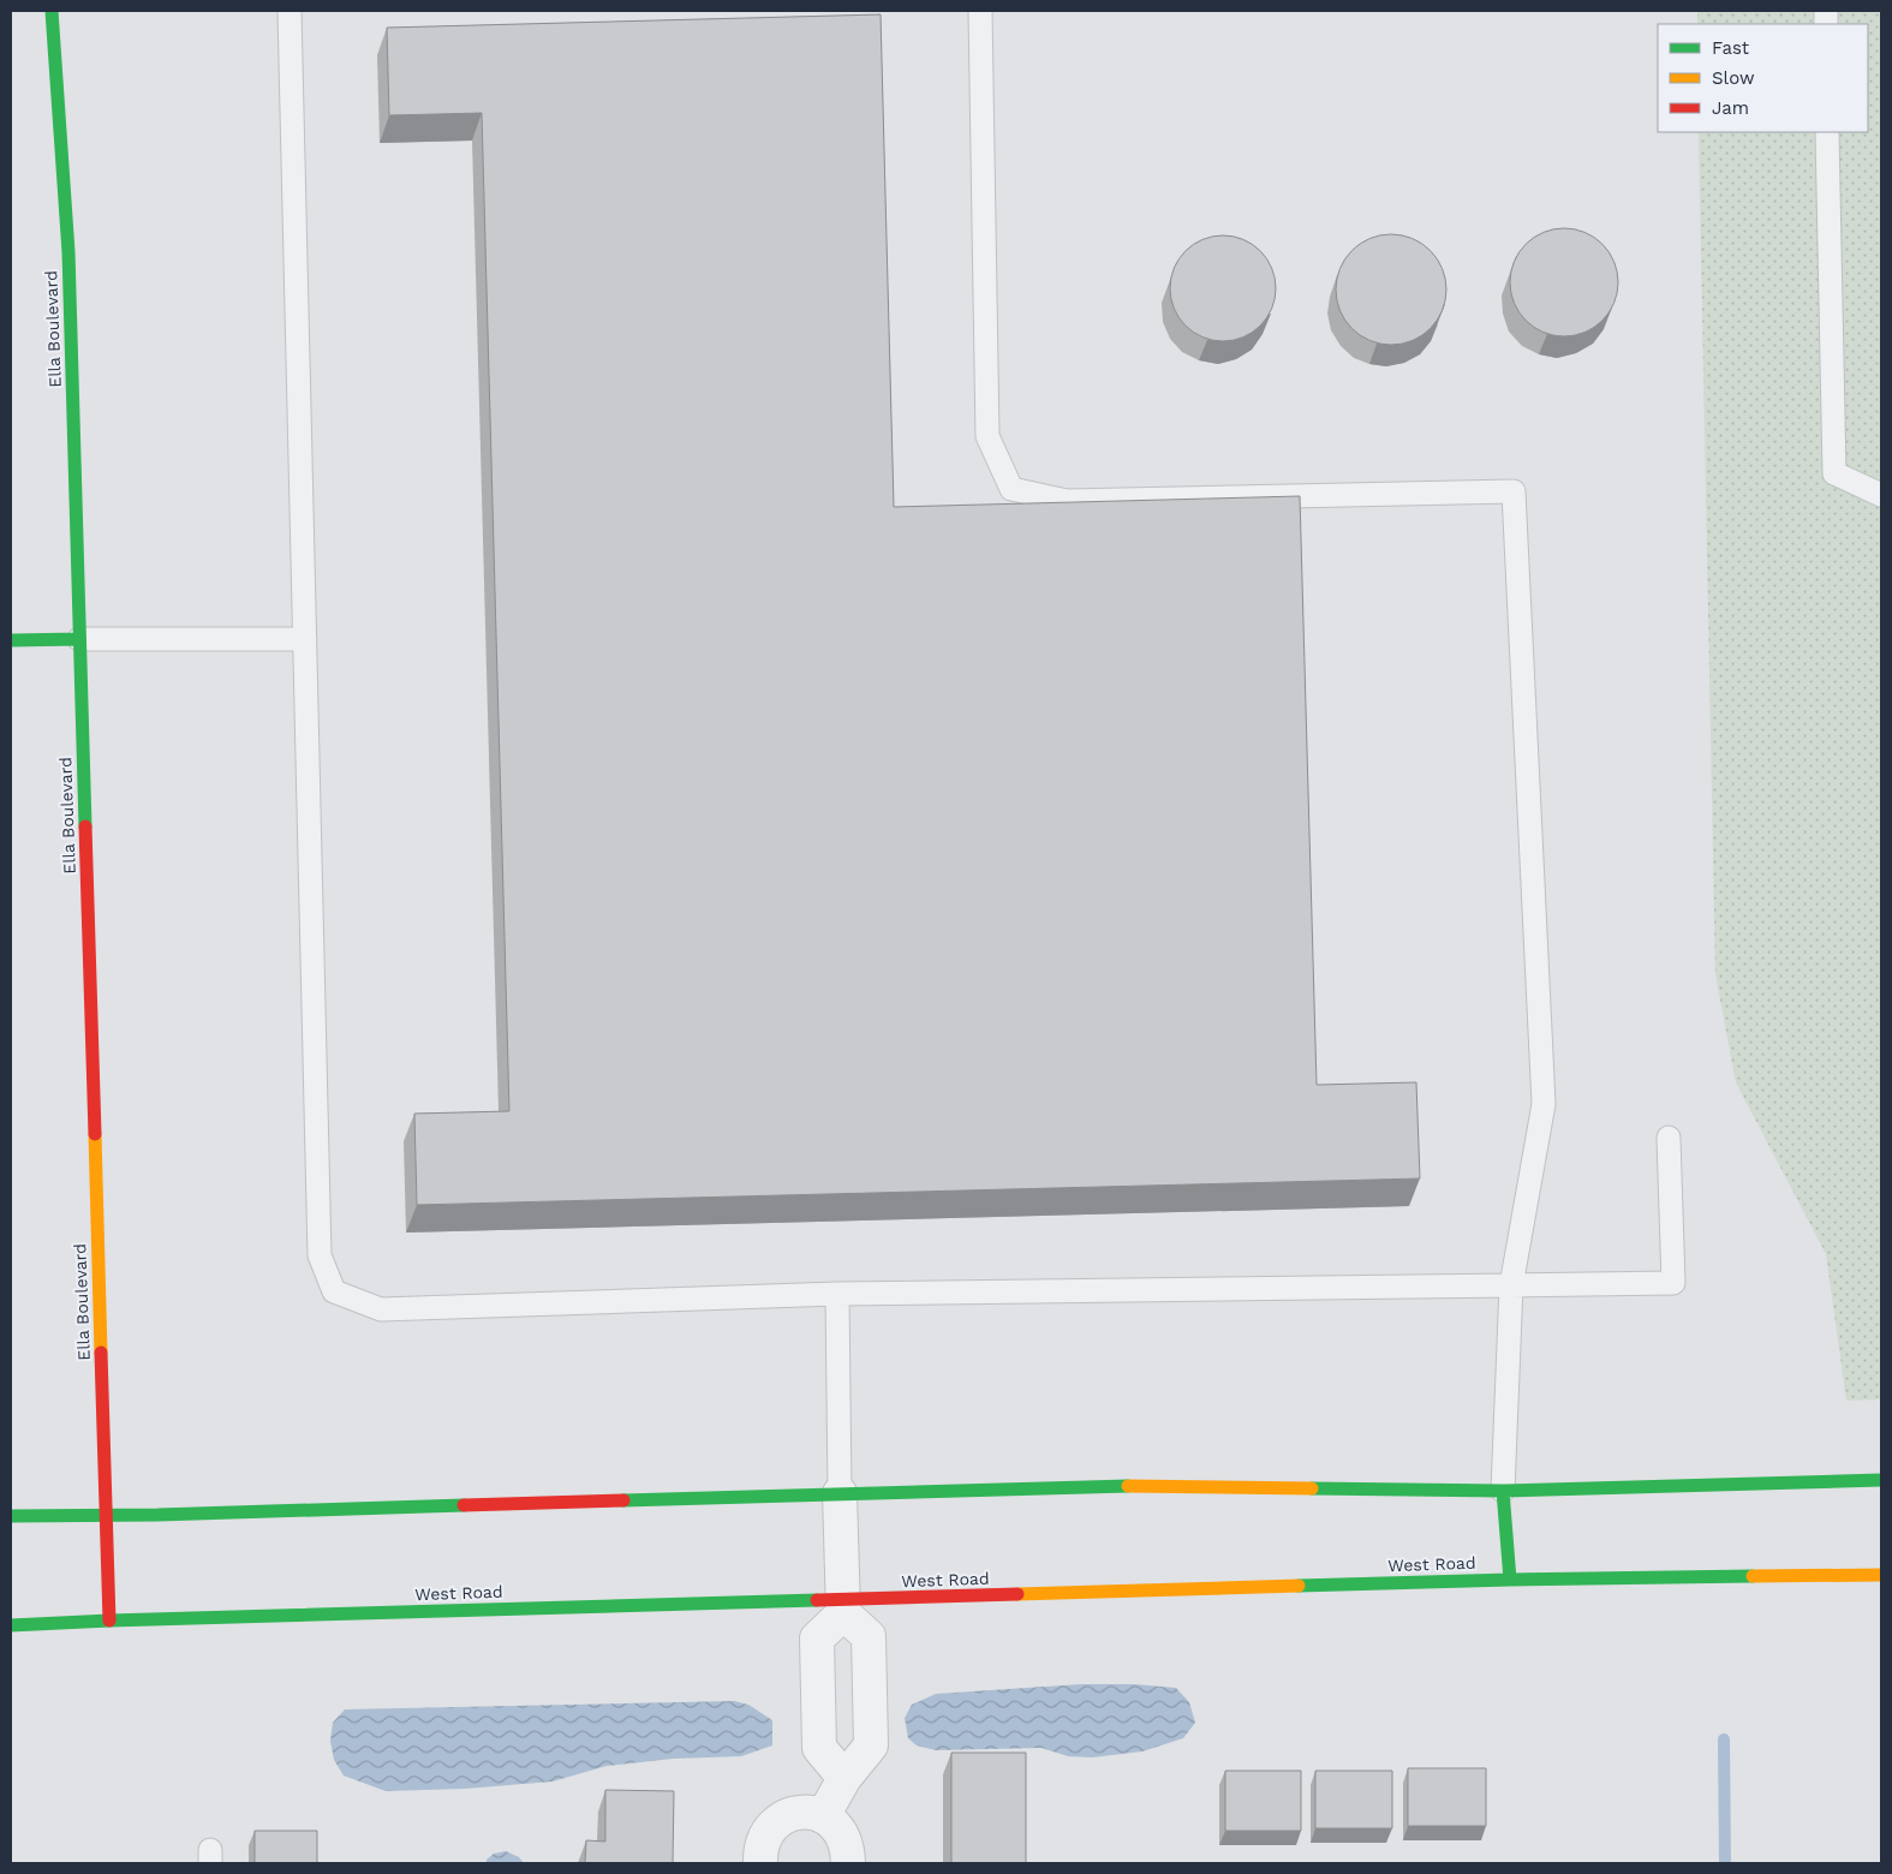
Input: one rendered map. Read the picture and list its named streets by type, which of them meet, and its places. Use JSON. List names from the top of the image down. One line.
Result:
{"streets":{"main road":["Ella Boulevard","West Road"]},"crossings":[["Ella Boulevard","West Road"]],"legend":["Fast","Slow","Jam"]}
